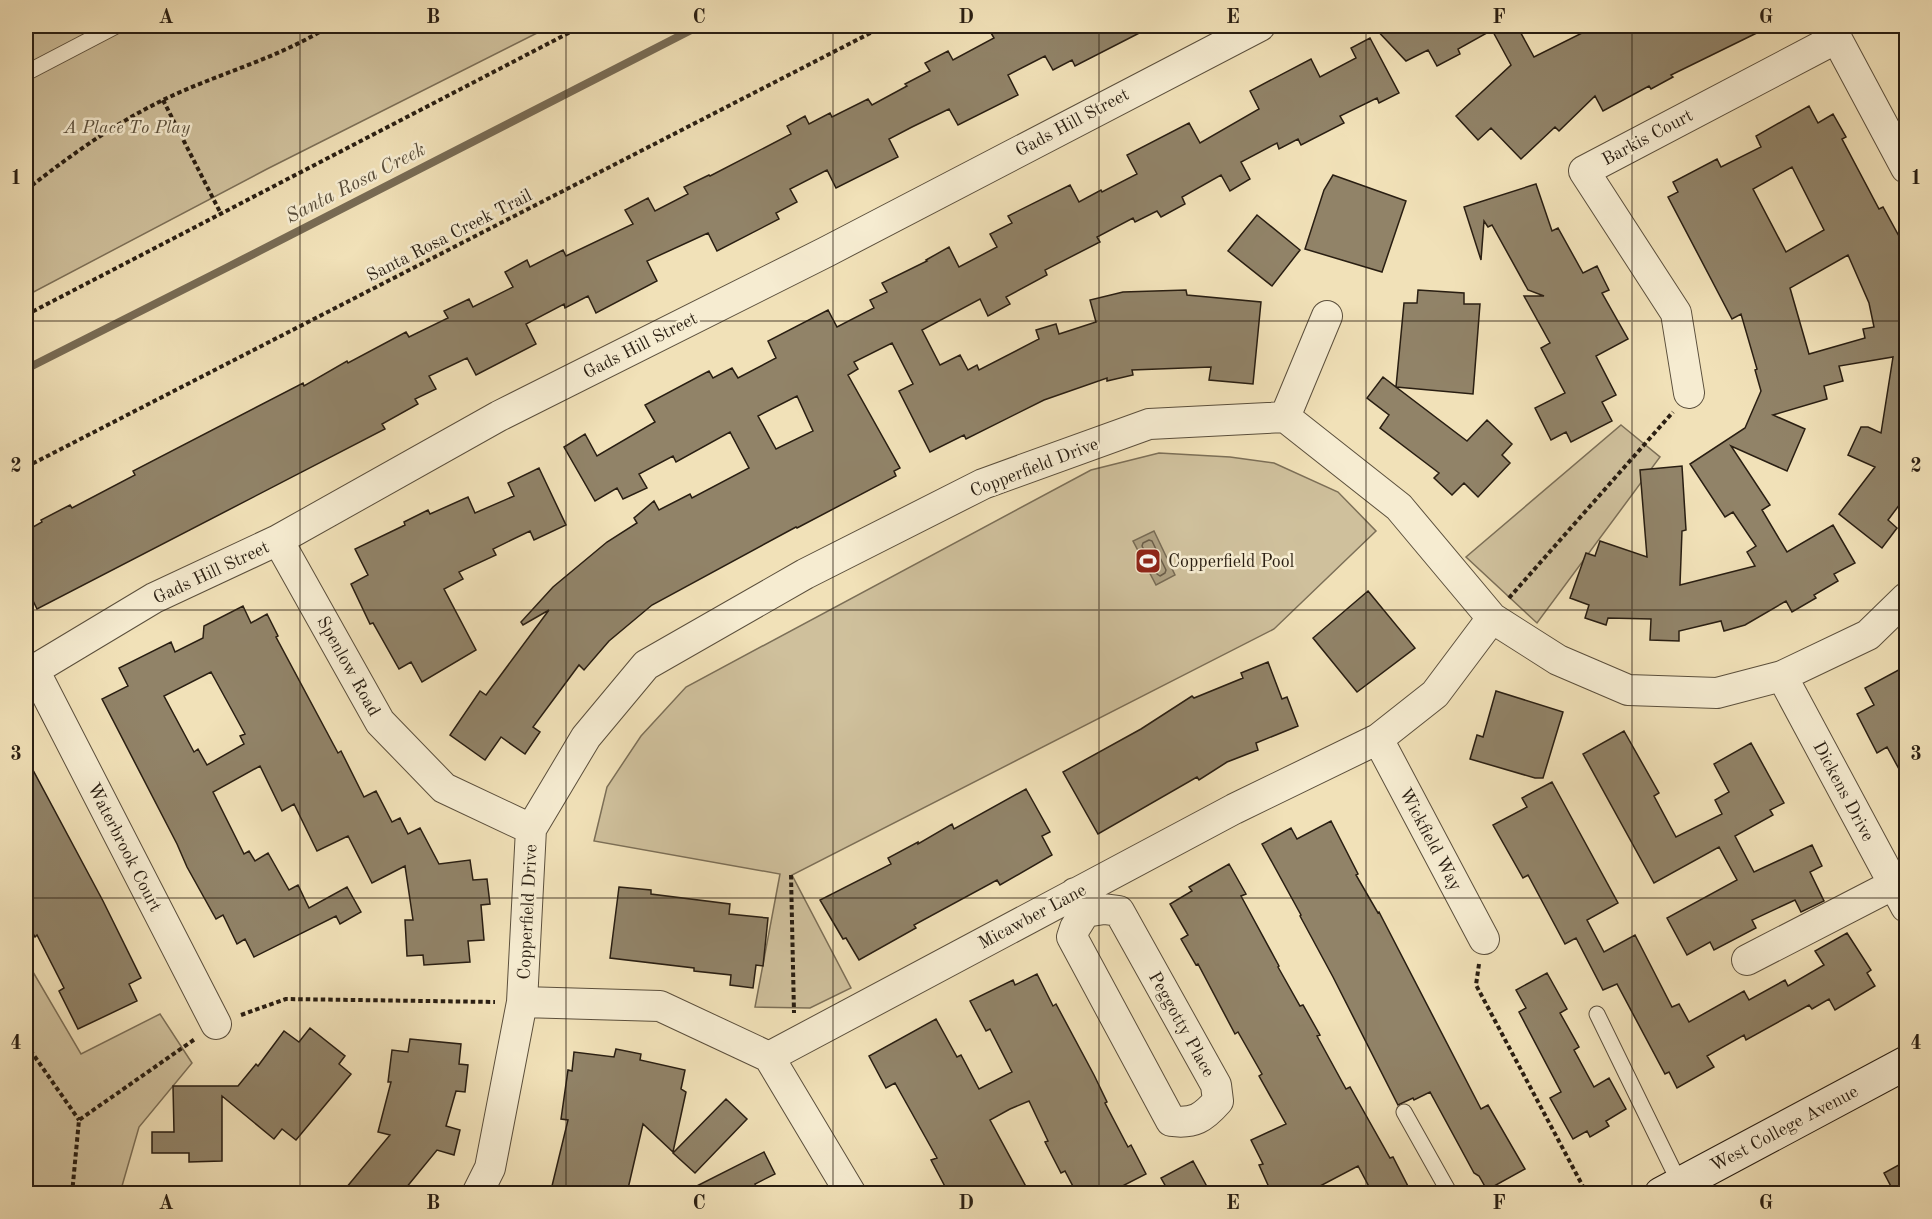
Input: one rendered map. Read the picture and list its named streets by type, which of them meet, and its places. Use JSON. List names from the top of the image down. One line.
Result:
{"streets":{"main road":["West College Avenue"],"street":["Gads Hill Street","Barkis Court","Copperfield Drive","Spenlow Road","Dickens Drive","Wickfield Way","Waterbrook Court","Micawber Lane","Peggotty Place"],"path":["Santa Rosa Creek Trail"]},"crossings":[["Gads Hill Street","Spenlow Road"],["Gads Hill Street","Waterbrook Court"],["Copperfield Drive","Spenlow Road"],["Wickfield Way","Micawber Lane"],["Micawber Lane","Peggotty Place"]],"water":["Santa Rosa Creek"],"parks":["A Place To Play"],"places":{"sports":["Copperfield Pool"]},"grid":{"columns":["A","B","C","D","E","F","G"],"rows":["1","2","3","4"]}}
